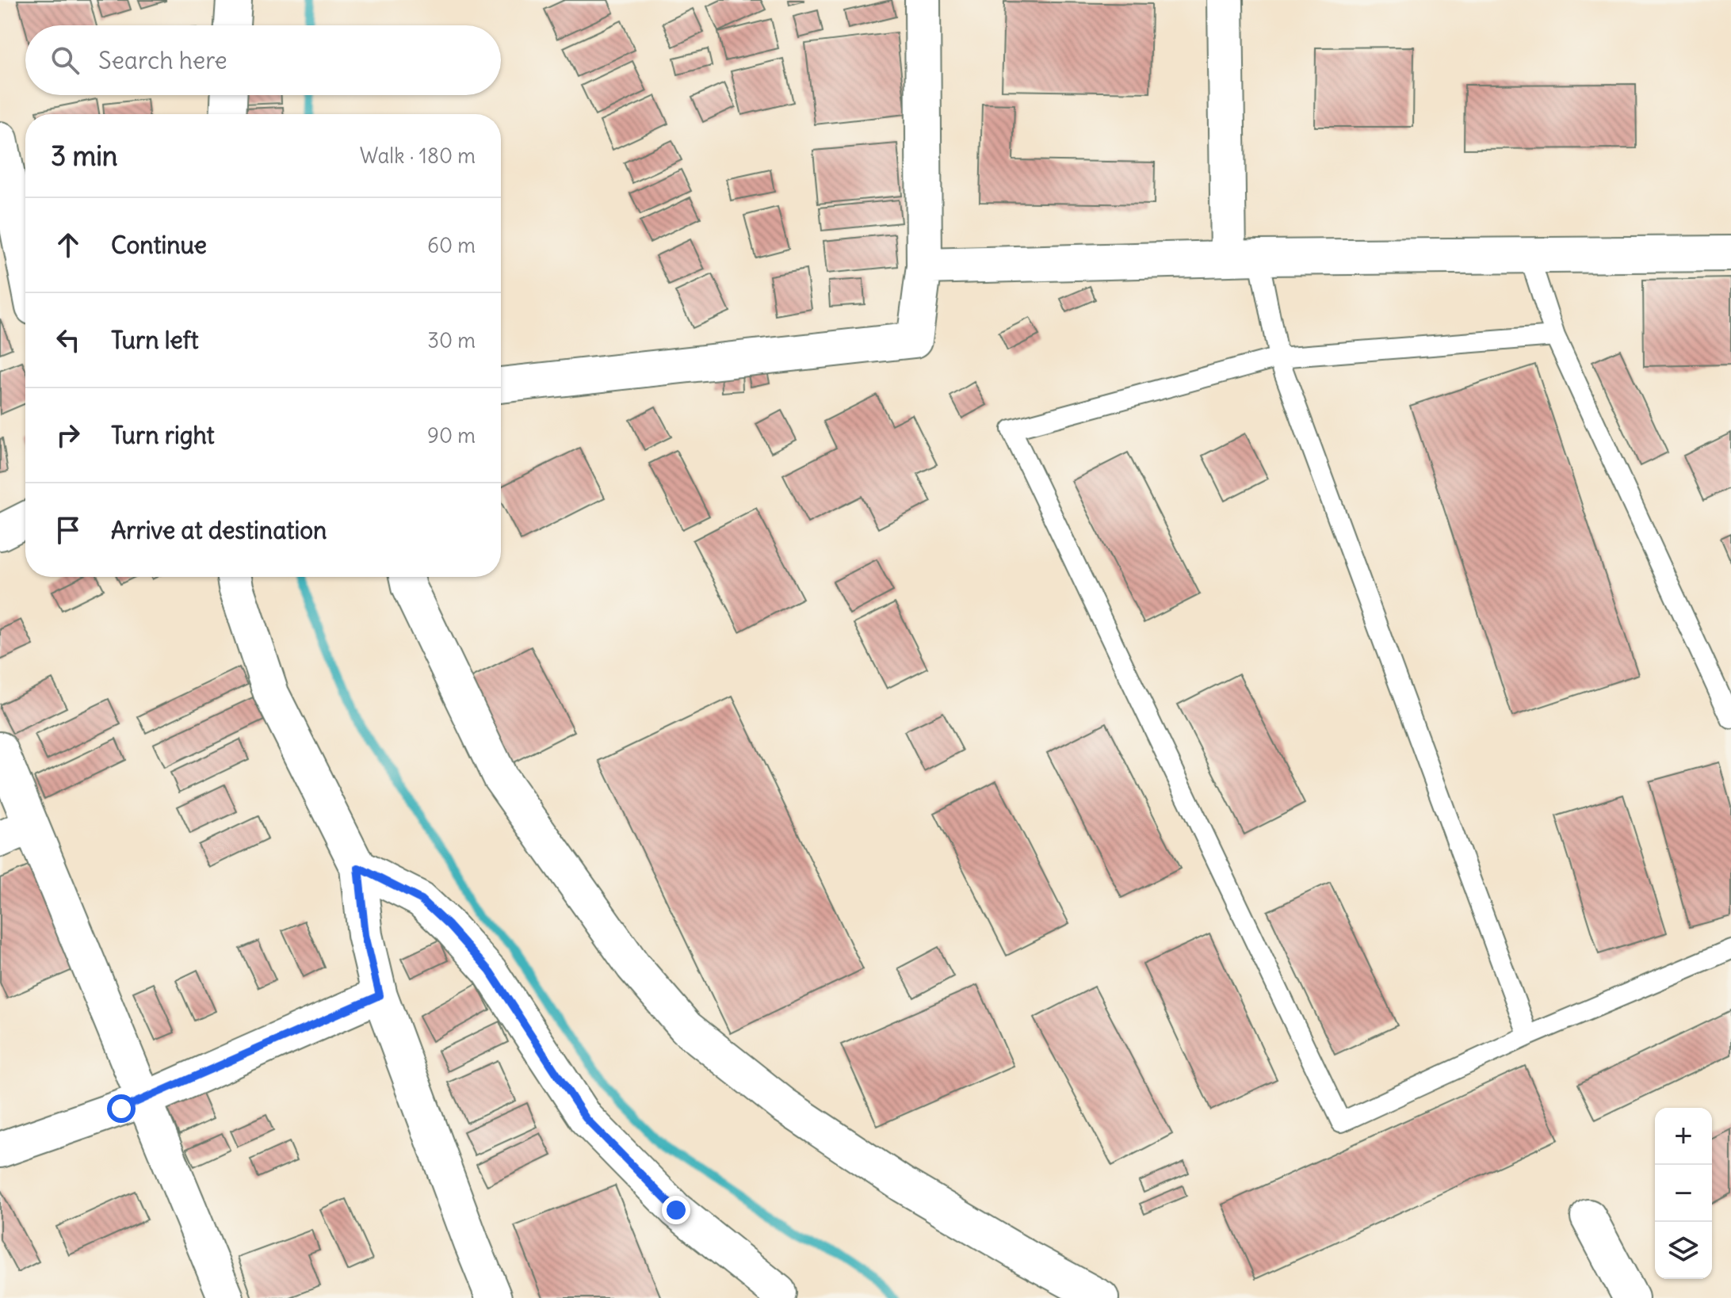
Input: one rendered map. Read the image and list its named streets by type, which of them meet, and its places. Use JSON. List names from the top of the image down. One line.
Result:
{"page":{"search":"Search here","heading":["3 min","Walk · 180 m"],"list":[["Continue","60 m"],["Turn left","30 m"],["Turn right","90 m"],"Arrive at destination"],"map_buttons":["+","−"]}}
